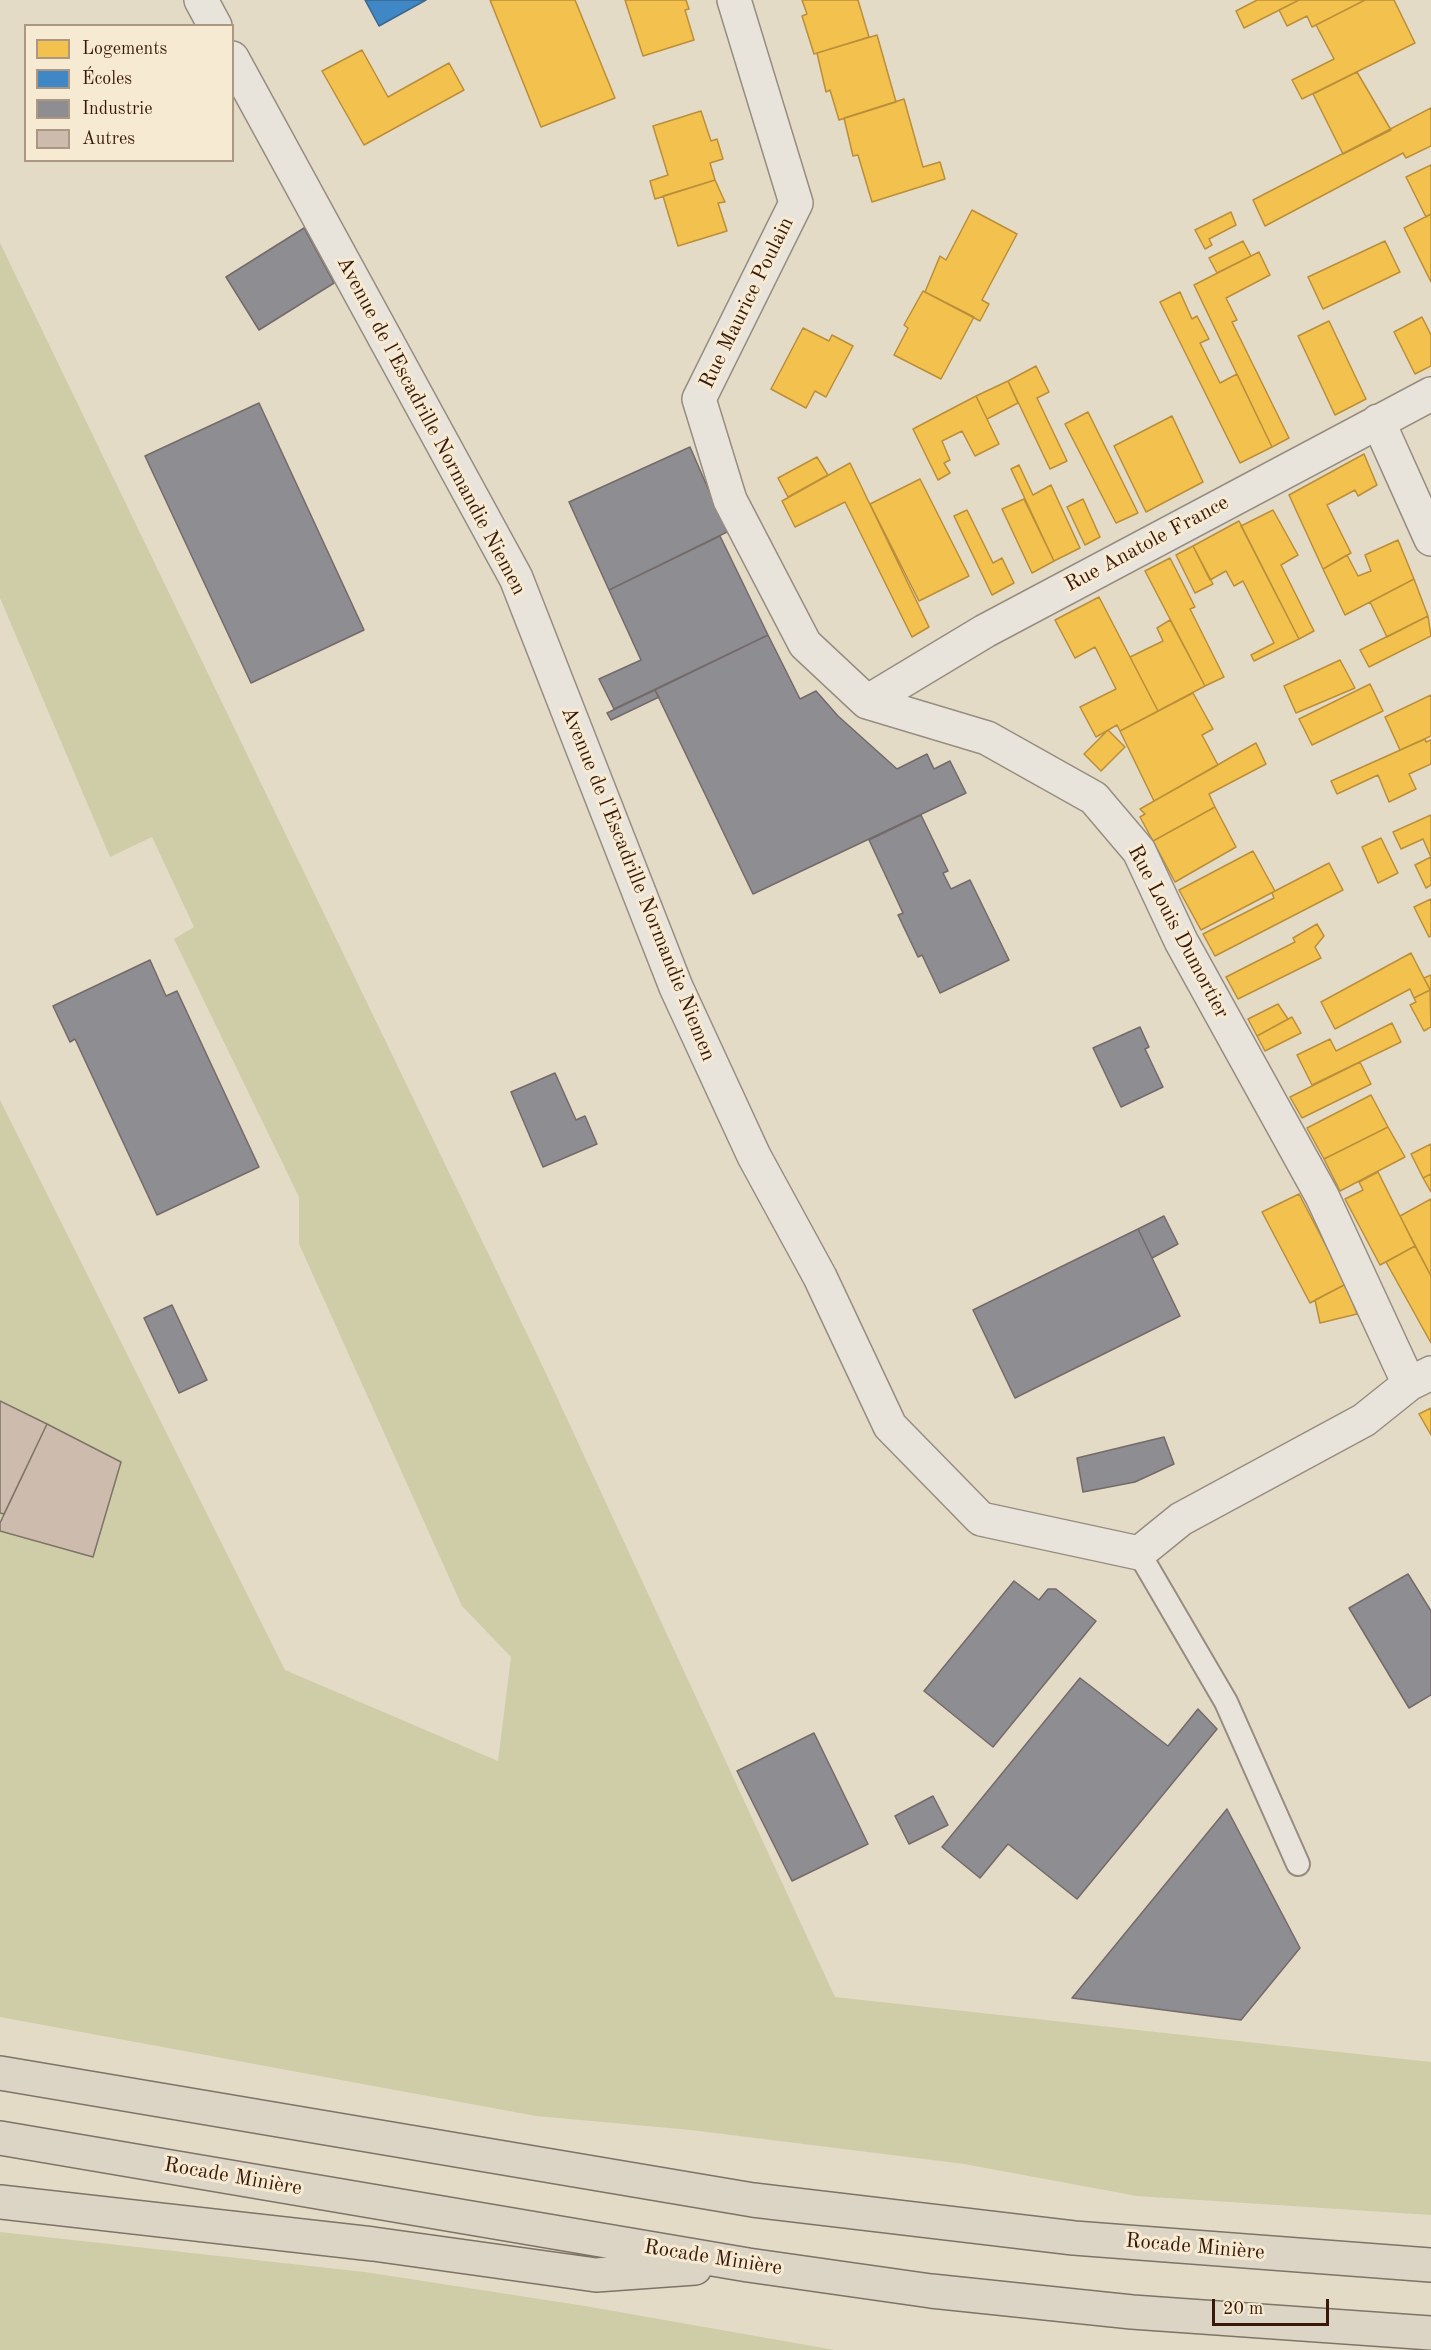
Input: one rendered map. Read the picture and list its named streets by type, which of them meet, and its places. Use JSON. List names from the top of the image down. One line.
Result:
{"streets":{"highway":["Rocade Minière"],"street":["Rue Maurice Poulain","Avenue de l'Escadrille Normandie Niemen","Rue Anatole France","Rue Louis Dumortier"]},"crossings":[["Rue Maurice Poulain","Rue Louis Dumortier"],["Rue Anatole France","Rue Louis Dumortier"]],"legend":["Logements","Écoles","Industrie","Autres"],"scale_bar":"20 m"}
